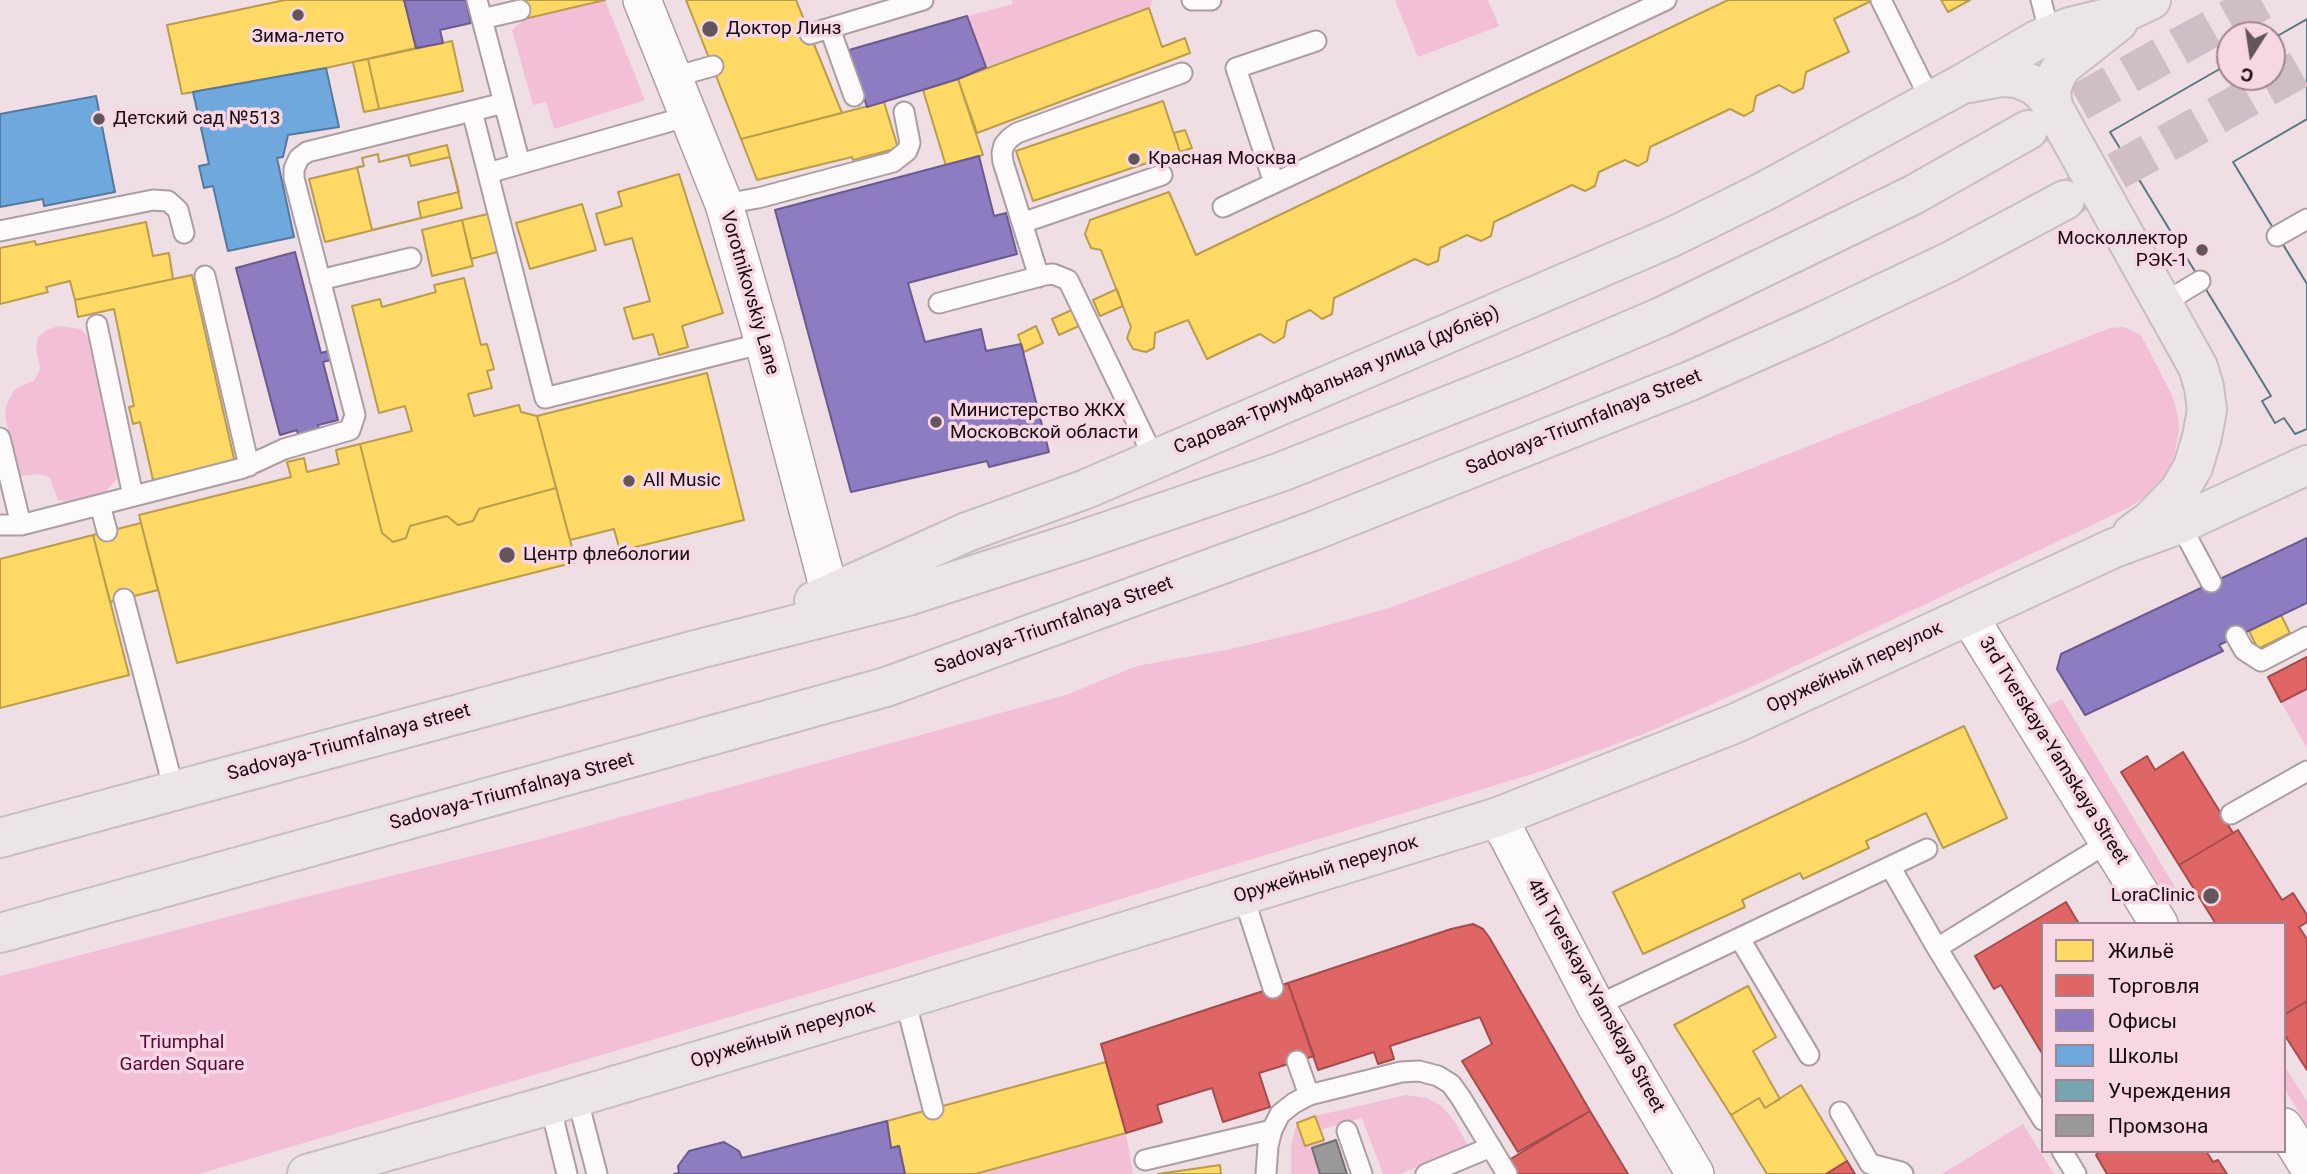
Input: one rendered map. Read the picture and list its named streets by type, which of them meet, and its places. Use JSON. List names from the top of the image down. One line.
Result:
{"streets":{"main road":["Садовая-Триумфальная улица (дублёр)","Sadovaya-Triumfalnaya Street","Оружейный переулок","Sadovaya-Triumfalnaya street"],"street":["Vorotnikovskiy Lane","3rd Tverskaya-Yamskaya Street","4th Tverskaya-Yamskaya Street"]},"crossings":[["Vorotnikovskiy Lane","Садовая-Триумфальная улица (дублёр)"],["Садовая-Триумфальная улица (дублёр)","Sadovaya-Triumfalnaya street"],["Оружейный переулок","3rd Tverskaya-Yamskaya Street"],["Оружейный переулок","4th Tverskaya-Yamskaya Street"]],"parks":["Triumphal Garden Square"],"places":["Зима-лето","Доктор Линз","Детский сад №513","Красная Москва","Москоллектор РЭК-1","Министерство ЖКХ Московской области","All Music","Центр флебологии","LoraClinic"],"legend":["Жильё","Торговля","Офисы","Школы","Учреждения","Промзона"],"north":"bottom"}
